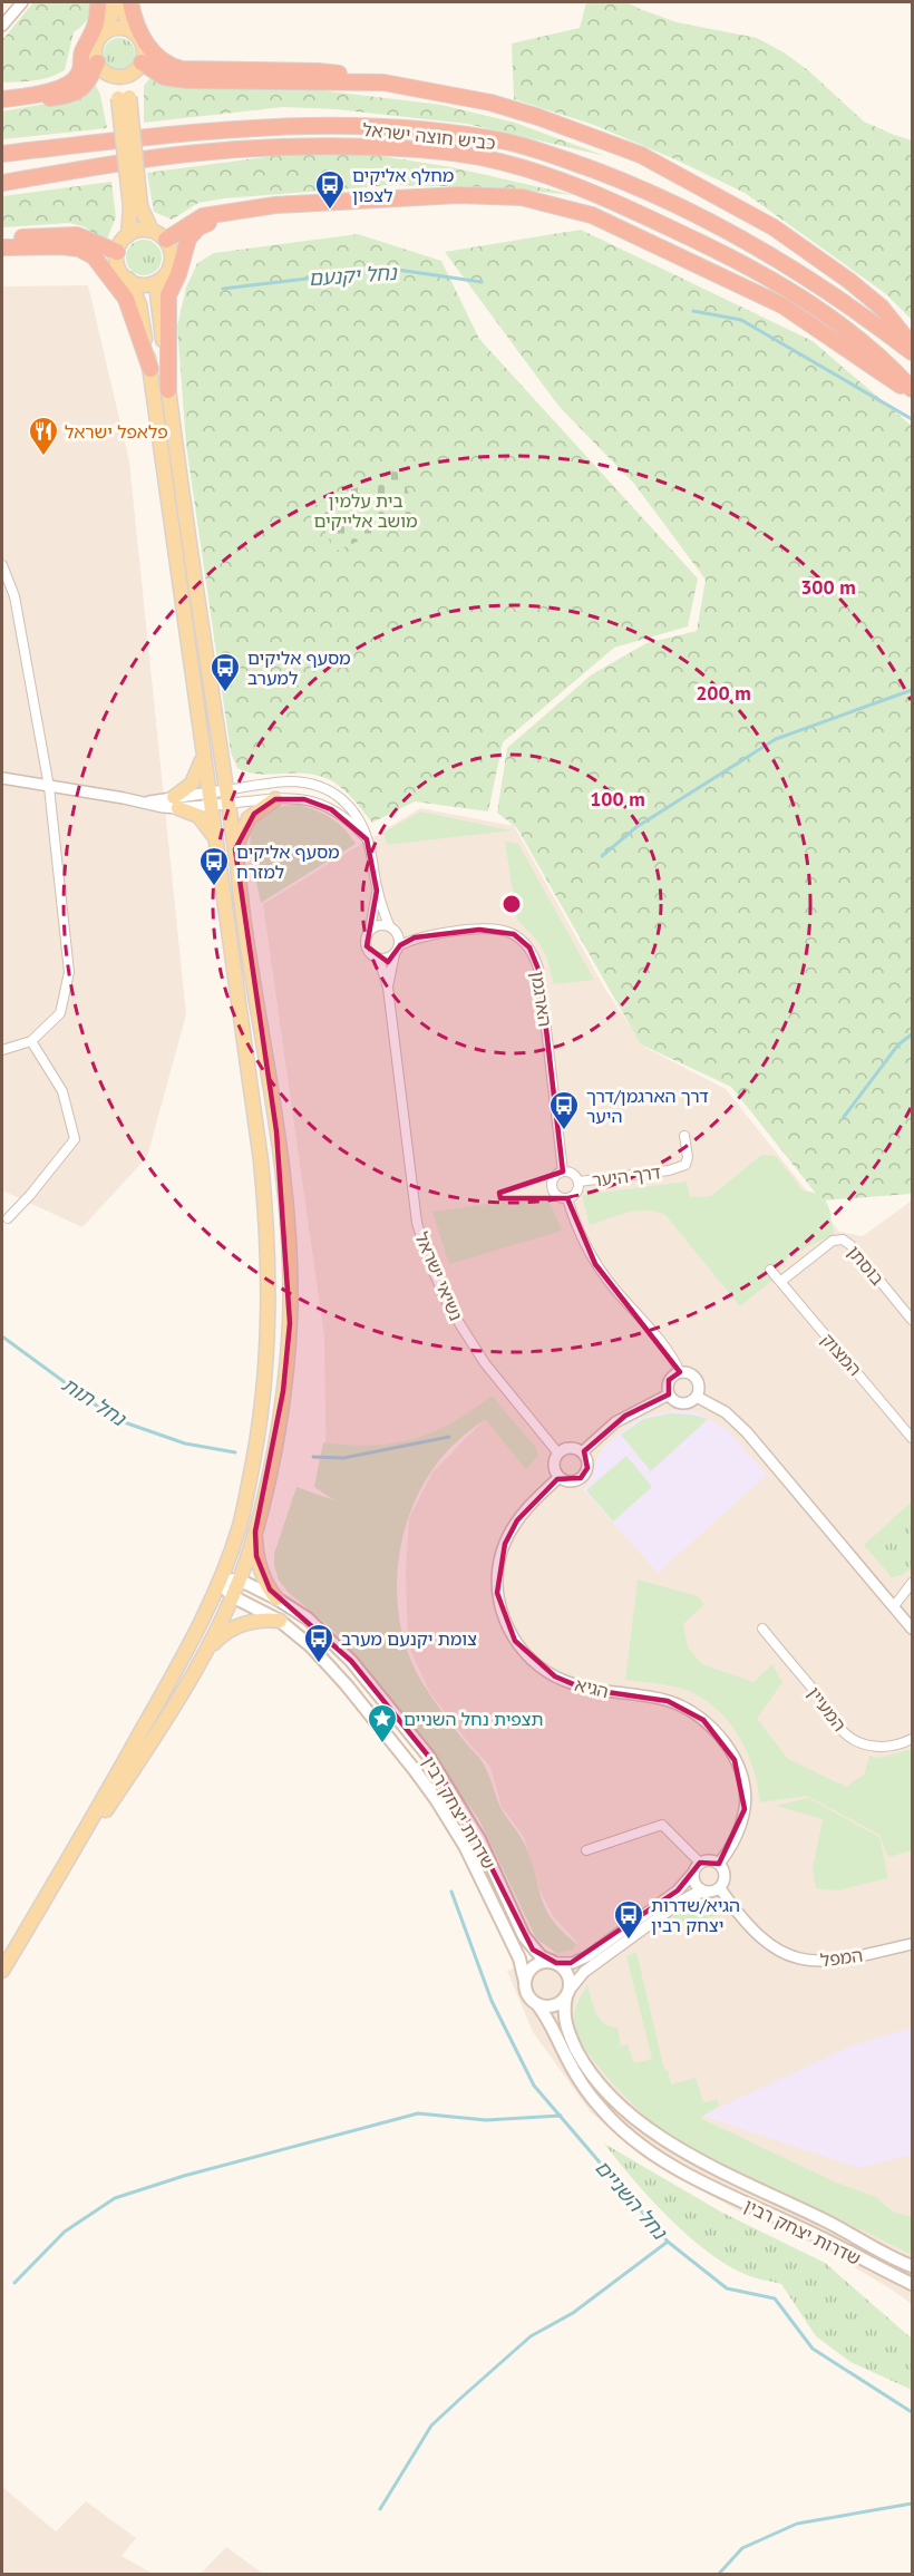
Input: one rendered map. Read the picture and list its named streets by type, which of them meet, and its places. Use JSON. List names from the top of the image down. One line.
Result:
{"streets":{"highway":["כביש חוצה ישראל"],"main road":["שדרות יצחק רבין"],"street":["הארגמן","דרך היער","בוסתן","נשיאי ישראל","המצוק","הגיא","המעיין","המפל"]},"crossings":[["הארגמן","דרך היער"],["הארגמן","נשיאי ישראל"],["בוסתן","המצוק"],["נשיאי ישראל","הגיא"],["הגיא","המפל"]],"water":["נחל יקנעם","נחל תות","נחל השניים"],"parks":["בית עלמין מושב אלייקים"],"places":{"bus stop":["מחלף אליקים לצפון","מסעף אליקים למערב","מסעף אליקים למזרח","דרך הארגמן/דרך היער","צומת יקנעם מערב","הגיא/שדרות יצחק רבין"],"restaurant":["פלאפל ישראל"],"place":["תצפית נחל השניים"]},"rings":["300 m","200 m","100 m"]}
